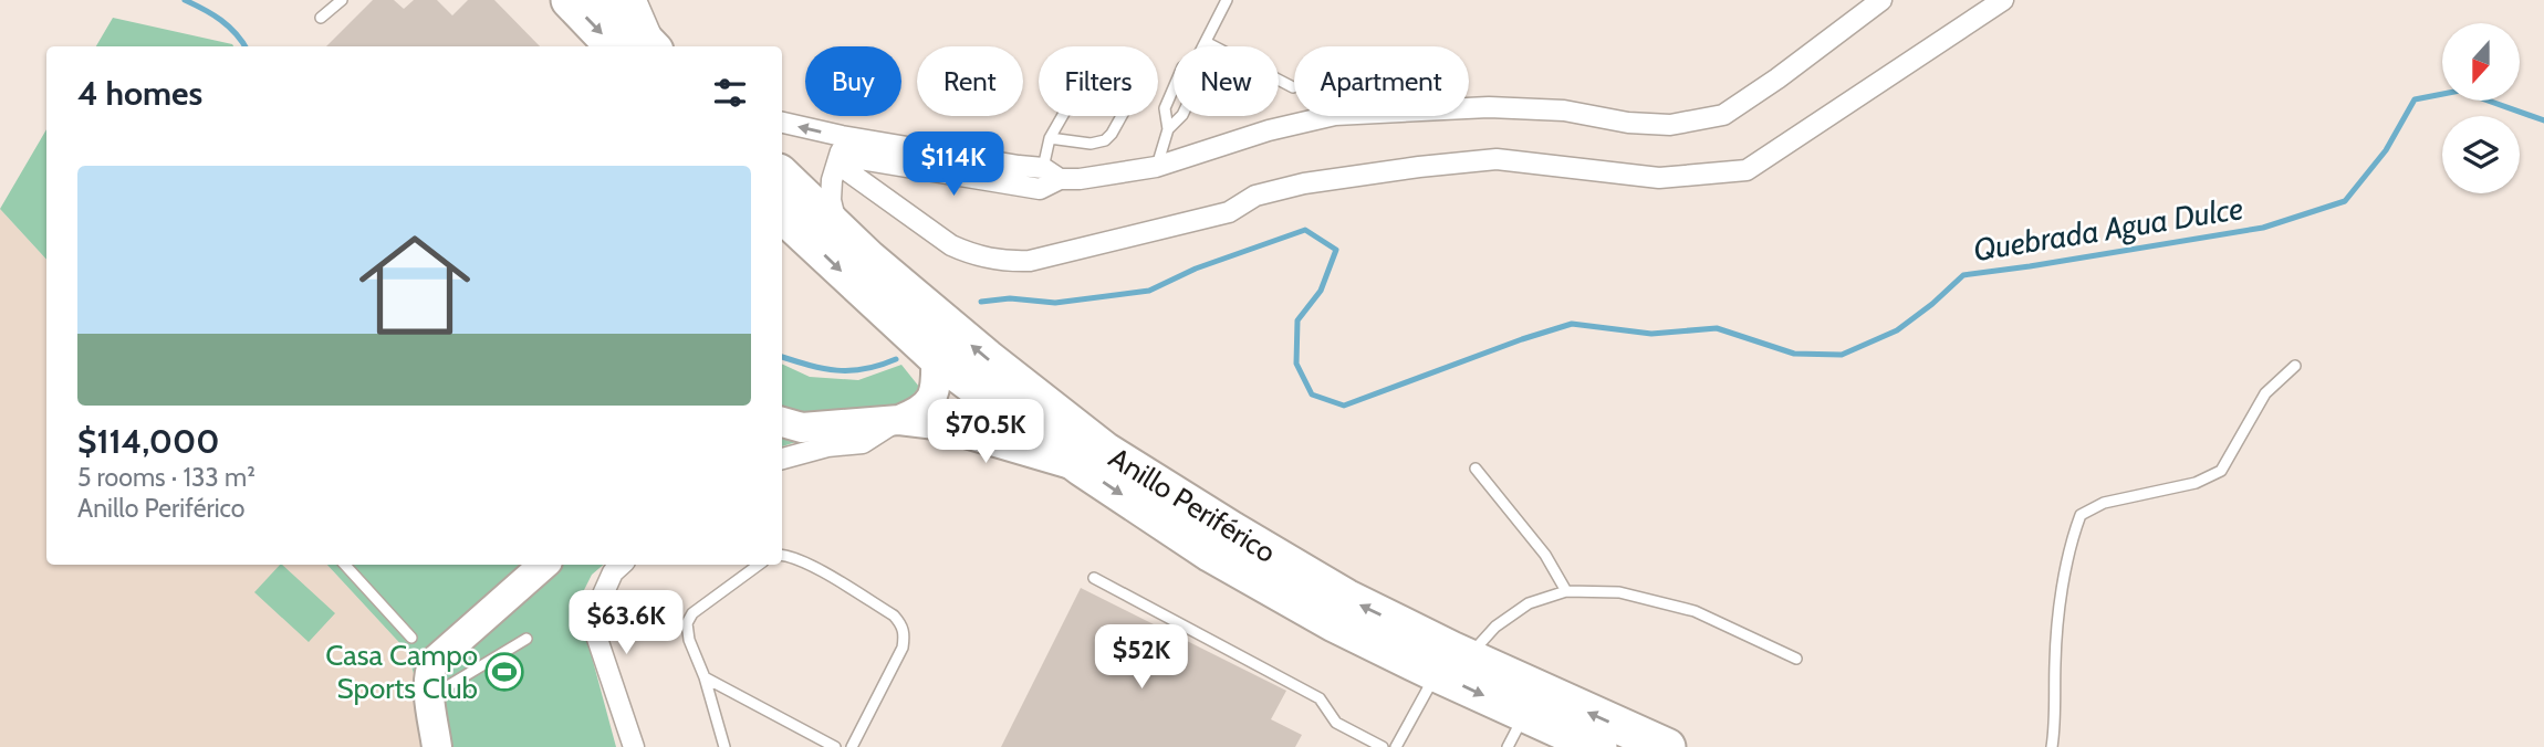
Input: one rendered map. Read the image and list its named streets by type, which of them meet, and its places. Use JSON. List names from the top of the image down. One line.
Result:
{"streets":{"highway":["Anillo Periférico"]},"water":["Quebrada Agua Dulce"],"places":{"sports":["Casa Campo Sports Club"]},"north":"bottom","page":{"chip":["Buy","Rent","Filters","New","Apartment"],"heading":"4 homes","price":["$114K","$70.5K","$63.6K","$52K"],"list":[{"name":"$114,000","note":"5 rooms · 133 m² · Anillo Periférico"}]}}
